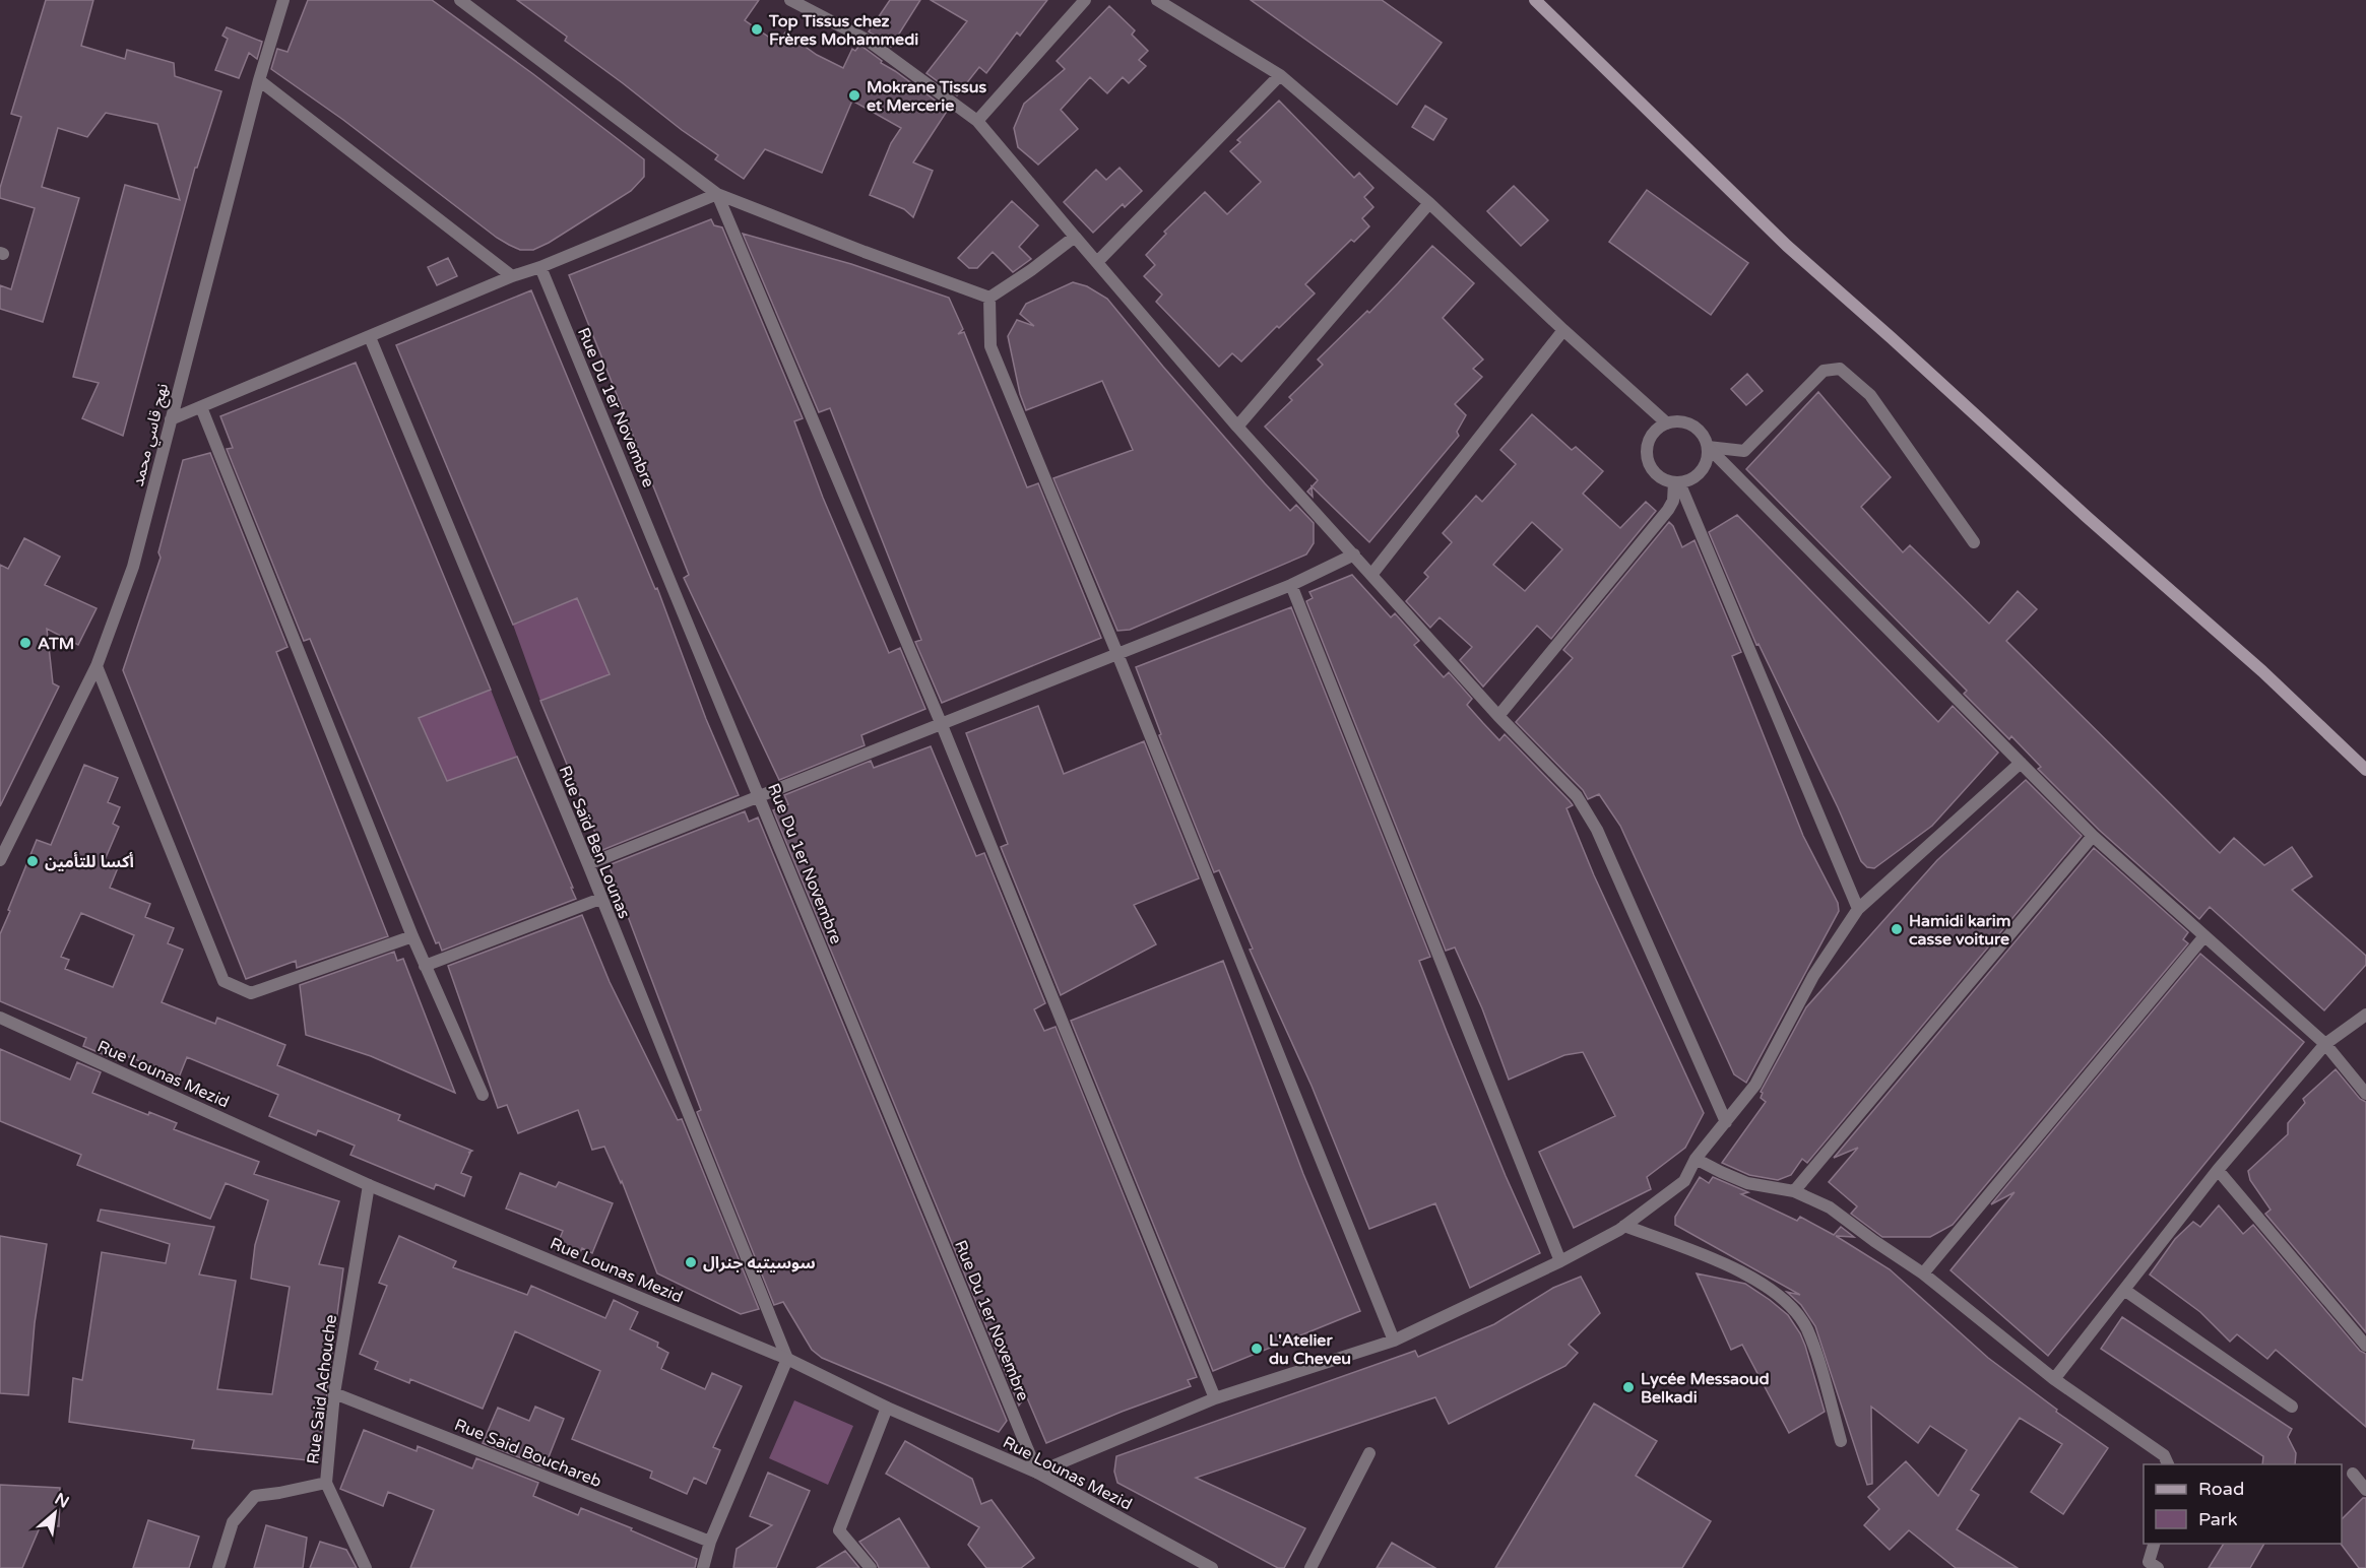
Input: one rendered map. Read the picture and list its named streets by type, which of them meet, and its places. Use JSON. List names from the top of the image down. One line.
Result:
{"streets":{"street":["Rue Du 1er Novembre","نهج قاسي محمد","Rue Saïd Ben Lounas","Rue Lounas Mezid","Rue Said Achouche","Rue Said Bouchareb"]},"crossings":[["Rue Du 1er Novembre","Rue Lounas Mezid"],["Rue Saïd Ben Lounas","Rue Lounas Mezid"],["Rue Lounas Mezid","Rue Said Achouche"],["Rue Said Achouche","Rue Said Bouchareb"]],"places":["Top Tissus chez Frères Mohammedi","Mokrane Tissus et Mercerie","ATM","أكسا للتأمين","Hamidi karim casse voiture","سوسيتيه جنرال","L'Atelier du Cheveu","Lycée Messaoud Belkadi"],"legend":["Road","Park"],"north":"top right"}
